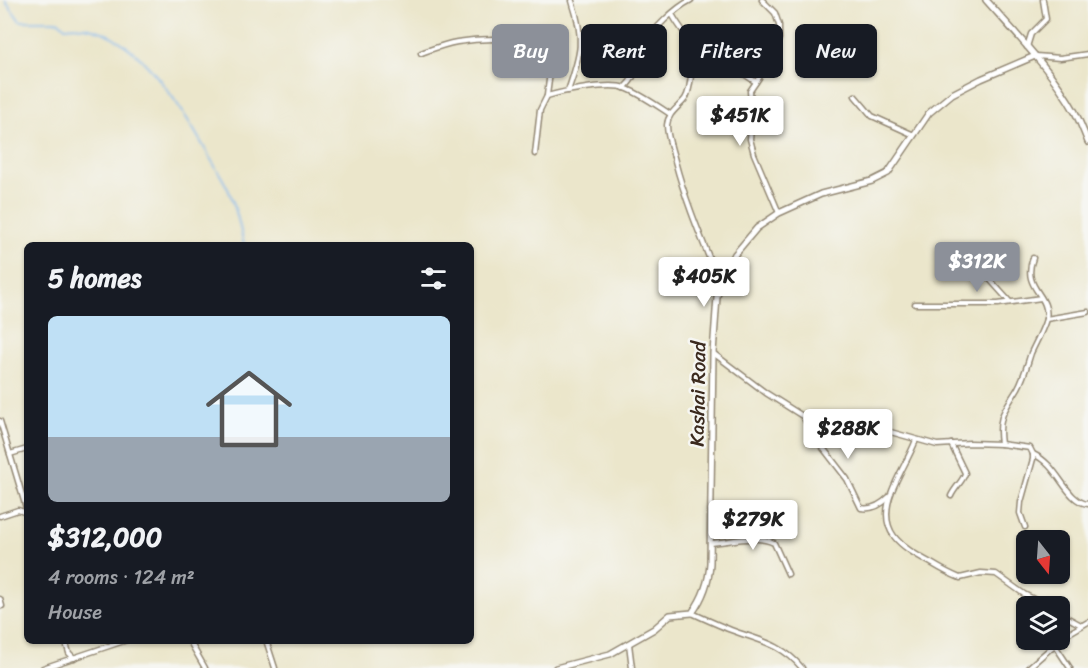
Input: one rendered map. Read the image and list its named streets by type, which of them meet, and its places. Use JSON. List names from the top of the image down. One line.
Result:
{"streets":{"street":["Kashai Road"]},"north":"bottom","page":{"chip":["Buy","Rent","Filters","New"],"price":["$451K","$312K","$405K","$288K","$279K"],"heading":"5 homes","list":[{"name":"$312,000","note":"4 rooms · 124 m² · House"}]}}
